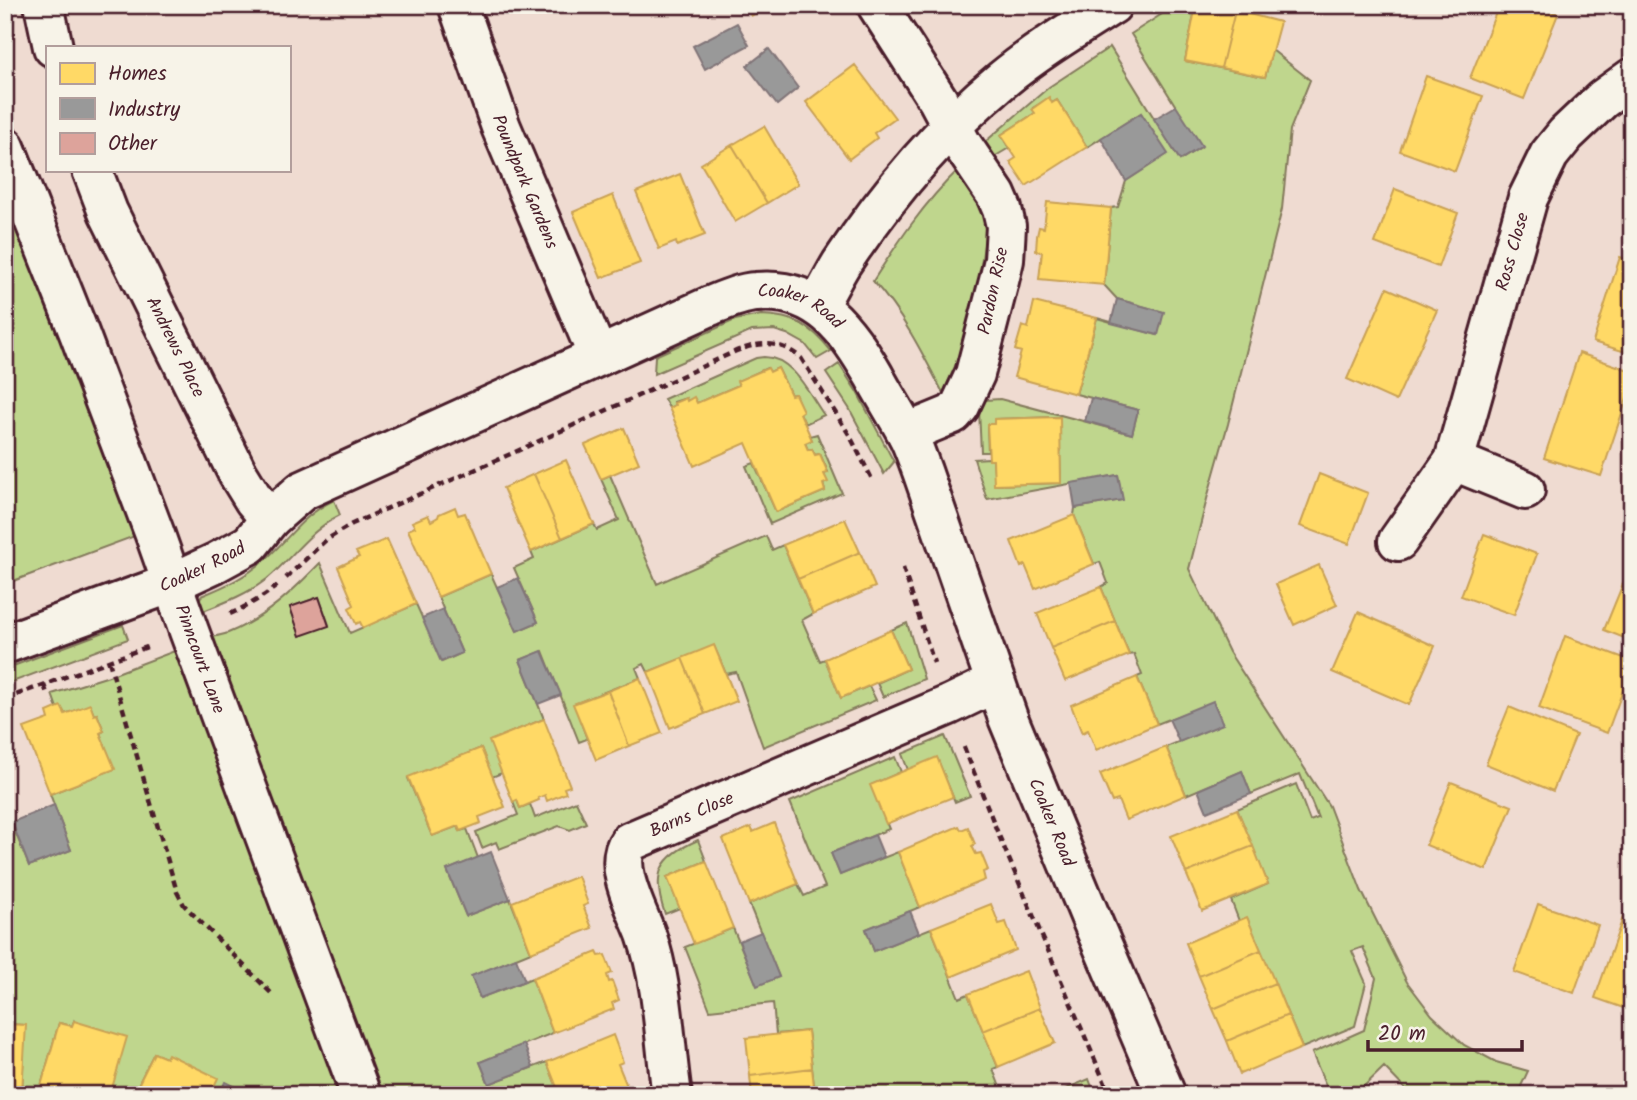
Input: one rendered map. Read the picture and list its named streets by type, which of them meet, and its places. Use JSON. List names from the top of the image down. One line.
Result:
{"streets":{"street":["Poundpark Gardens","Ross Close","Pardon Rise","Coaker Road","Andrews Place","Pinncourt Lane","Barns Close"]},"crossings":[["Poundpark Gardens","Coaker Road"],["Pardon Rise","Coaker Road"],["Coaker Road","Andrews Place"],["Coaker Road","Pinncourt Lane"],["Coaker Road","Barns Close"]],"legend":["Homes","Industry","Other"],"scale_bar":"20 m"}
